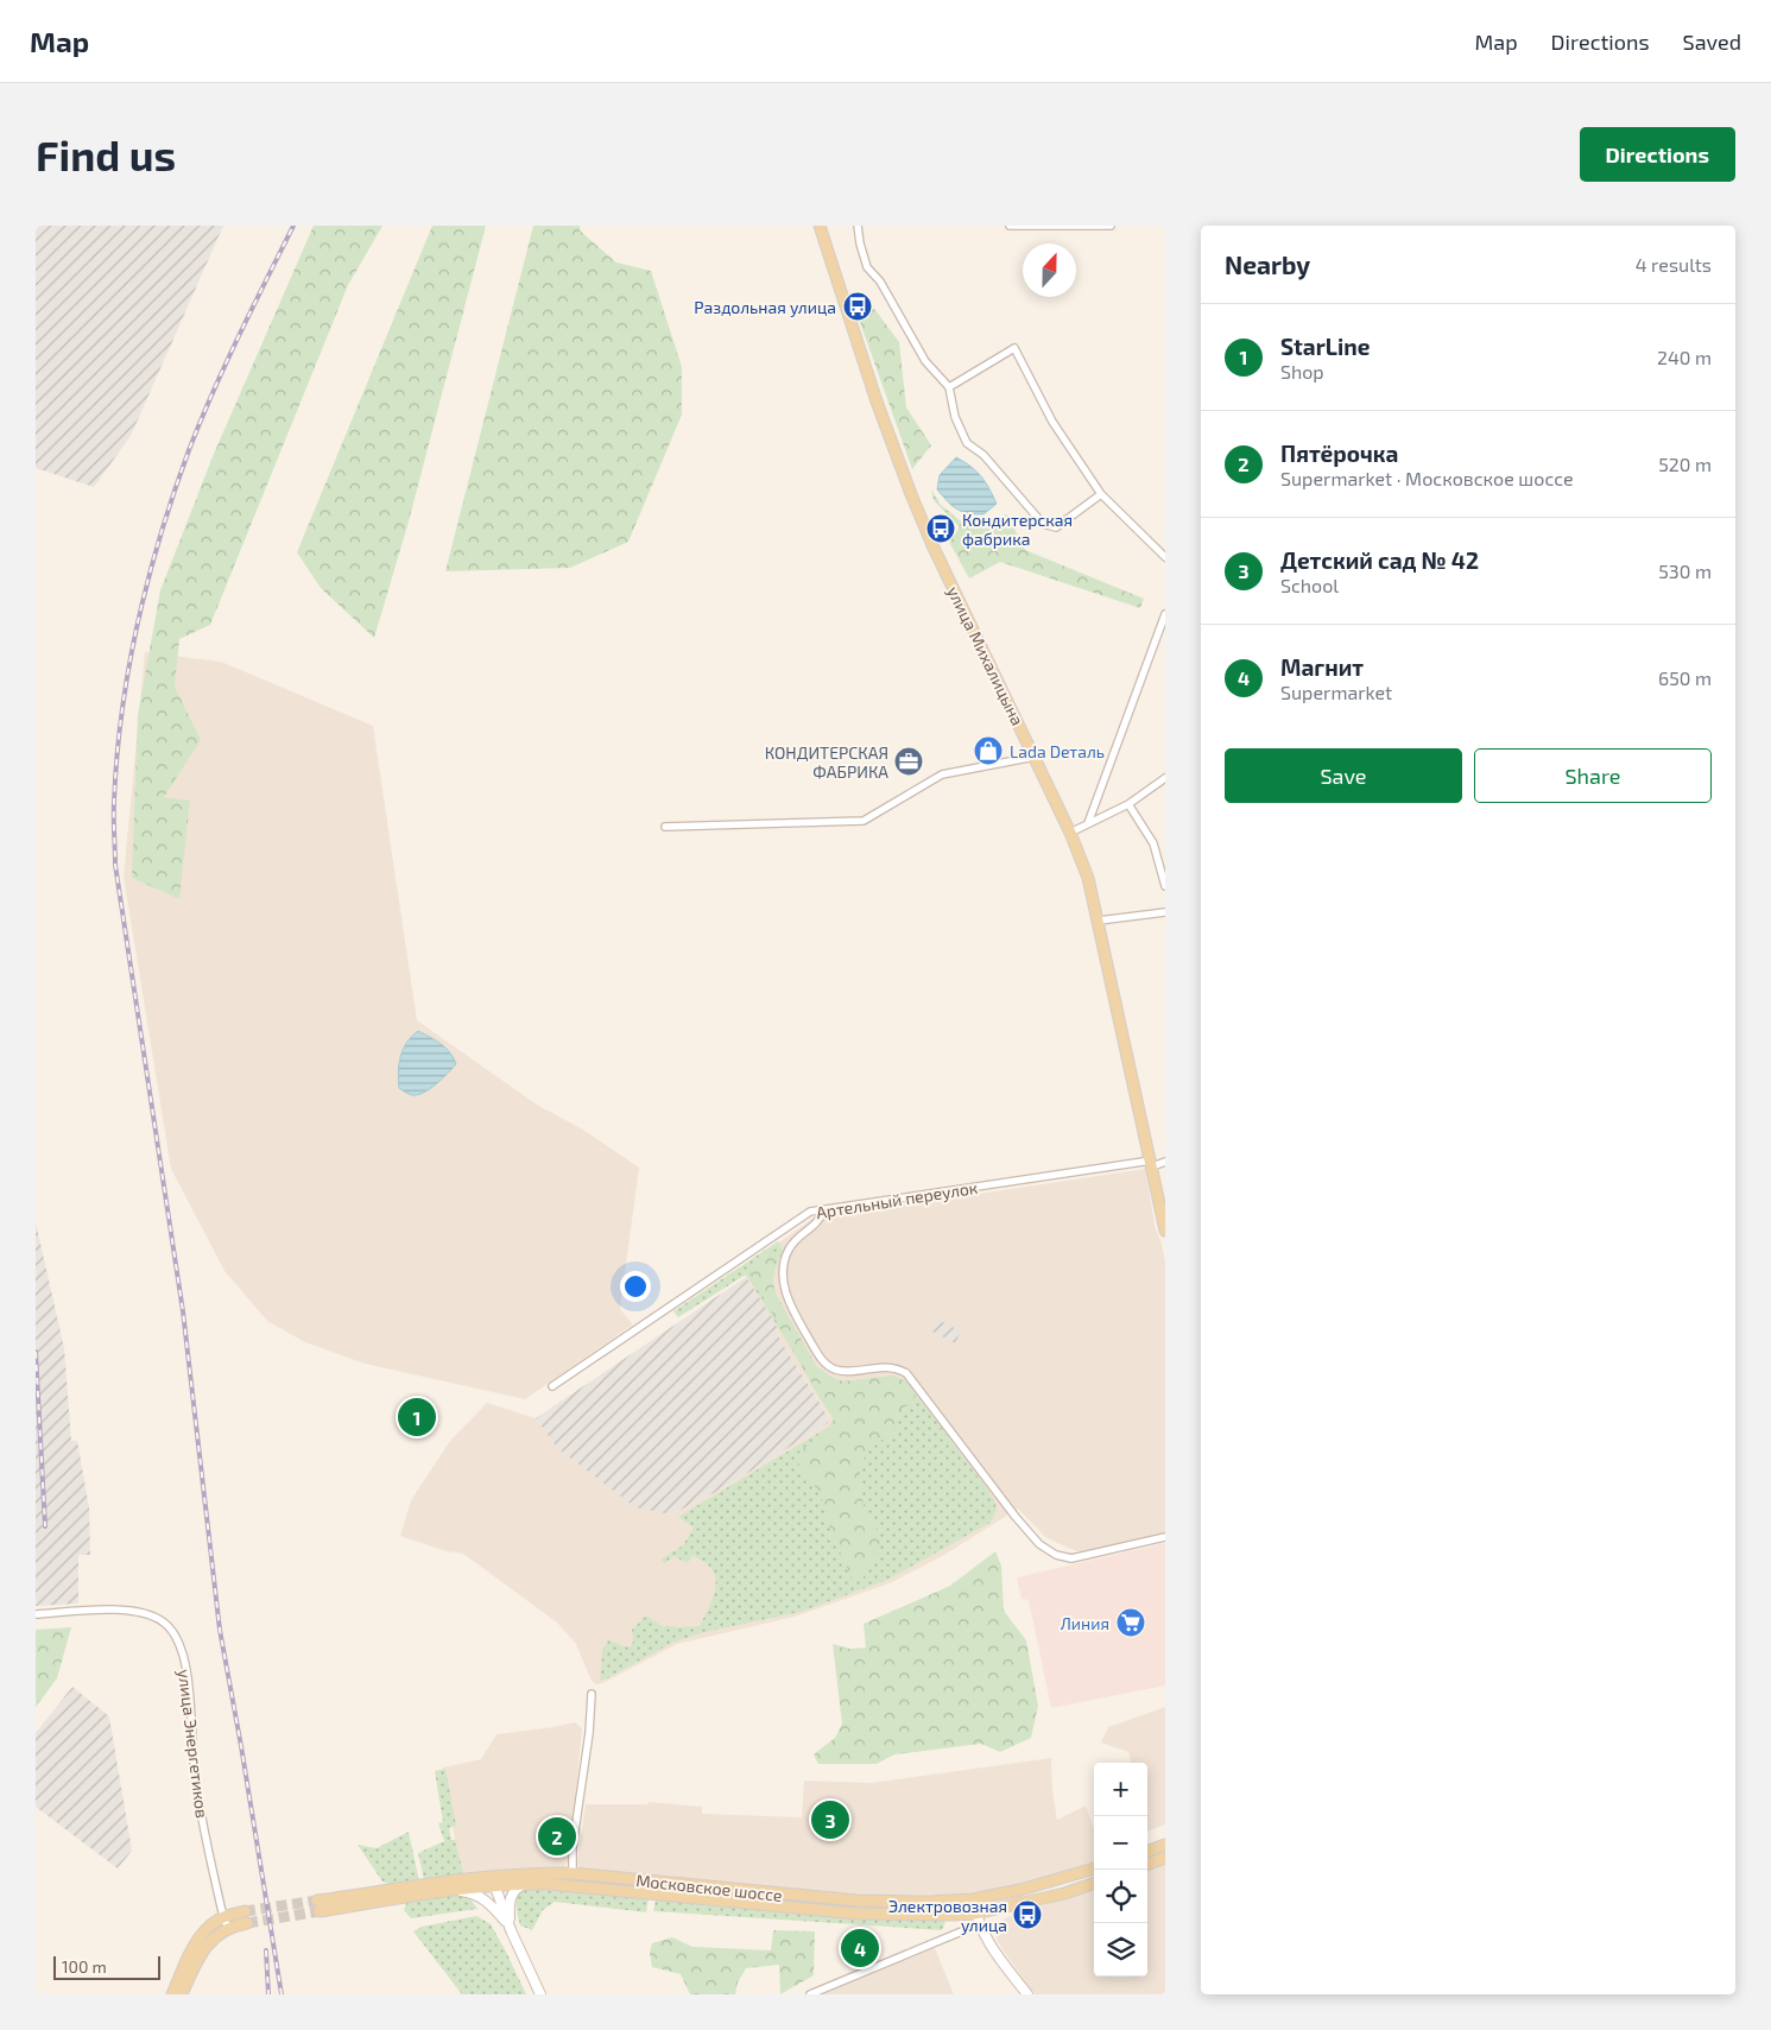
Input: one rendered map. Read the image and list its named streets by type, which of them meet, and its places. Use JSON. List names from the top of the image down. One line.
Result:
{"streets":{"main road":["улица Михалицына","Московское шоссе"],"street":["Артельный переулок","улица Энергетиков"]},"crossings":[["улица Михалицына","Артельный переулок"]],"places":{"bus stop":["Раздольная улица","Кондитерская фабрика","Электровозная улица"],"shop":["Lada Dеталь"],"office":["КОНДИТЕРСКАЯ ФАБРИКА"],"supermarket":["Линия"]},"scale_bar":"100 m","north":"top","page":{"header":"Map","nav":["Map","Directions","Saved"],"buttons":["Directions",["Save","Share"]],"title":"Find us","heading":["Nearby","4 results"],"list":[{"mark":"1","name":"StarLine","note":"Shop","value":"240 m"},{"mark":"2","name":"Пятёрочка","note":"Supermarket · Московское шоссе","value":"520 m"},{"mark":"3","name":"Детский сад № 42","note":"School","value":"530 m"},{"mark":"4","name":"Магнит","note":"Supermarket","value":"650 m"}],"pins":["1","3","2","4"],"map_buttons":["+","−"],"scale":"100 m"}}
